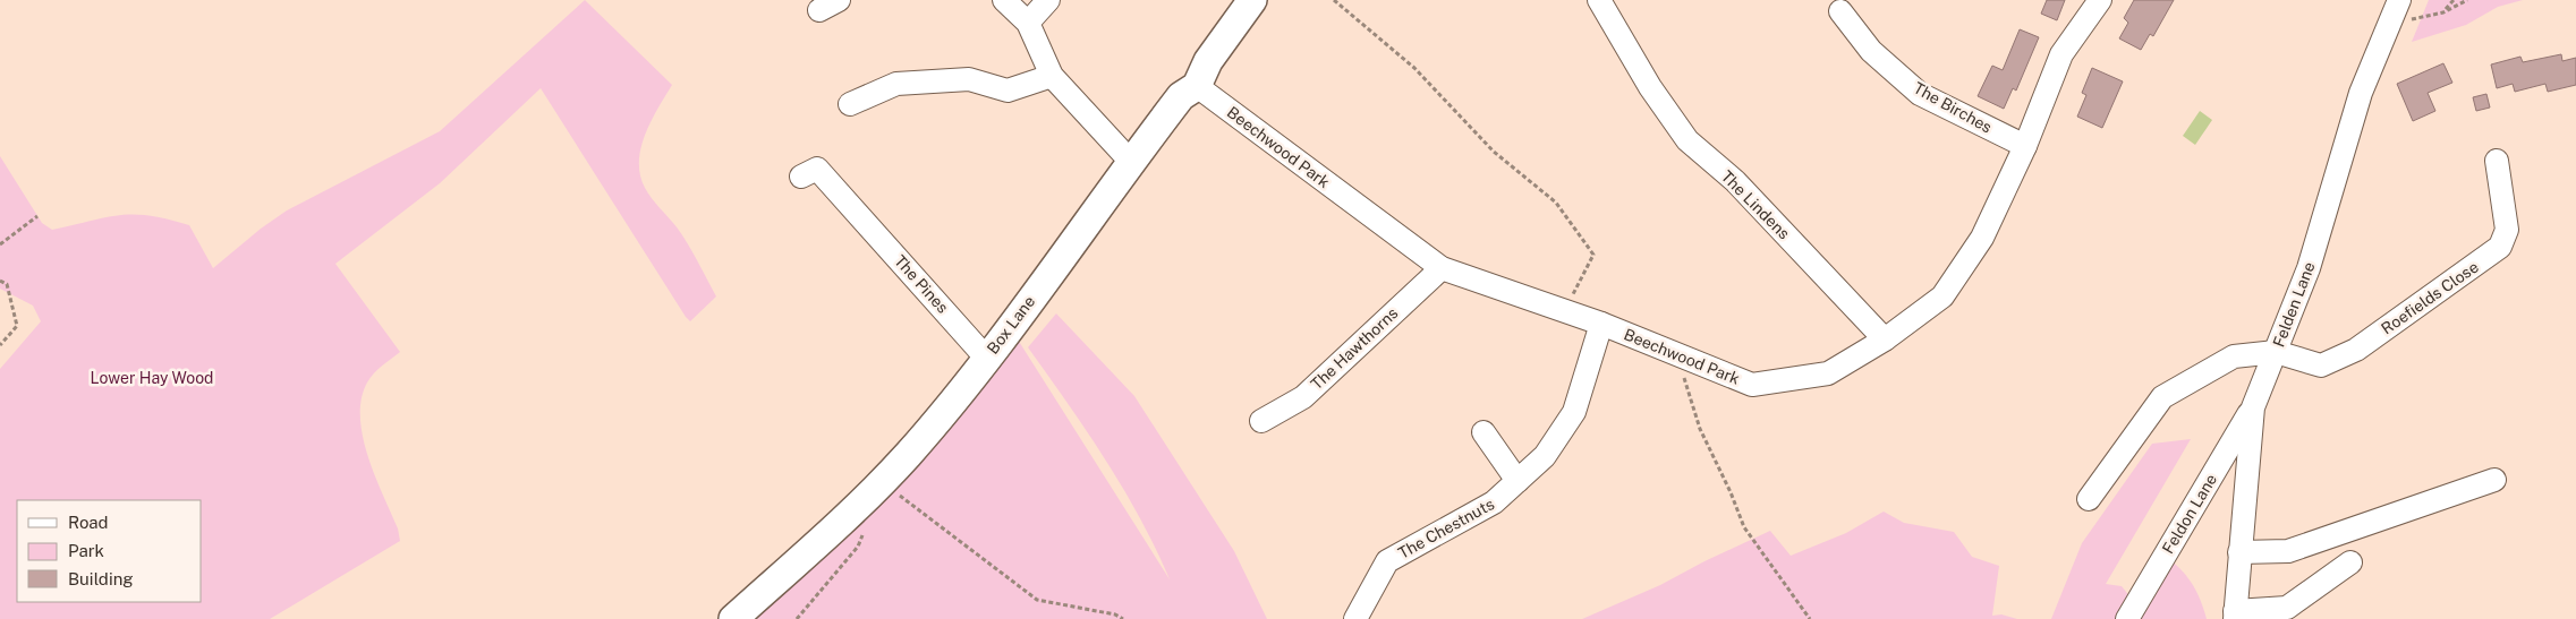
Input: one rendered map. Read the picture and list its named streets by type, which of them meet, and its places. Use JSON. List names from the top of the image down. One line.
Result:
{"streets":{"main road":["Box Lane"],"street":["The Birches","Beechwood Park","The Lindens","The Pines","Roefields Close","Felden Lane","The Hawthorns","Feldon Lane","The Chestnuts"]},"crossings":[["The Birches","Beechwood Park"],["Beechwood Park","The Lindens"],["Beechwood Park","Box Lane"],["Beechwood Park","The Hawthorns"],["Beechwood Park","The Chestnuts"],["The Pines","Box Lane"],["Roefields Close","Felden Lane"],["Felden Lane","Feldon Lane"]],"parks":["Lower Hay Wood"],"legend":["Road","Park","Building"]}
